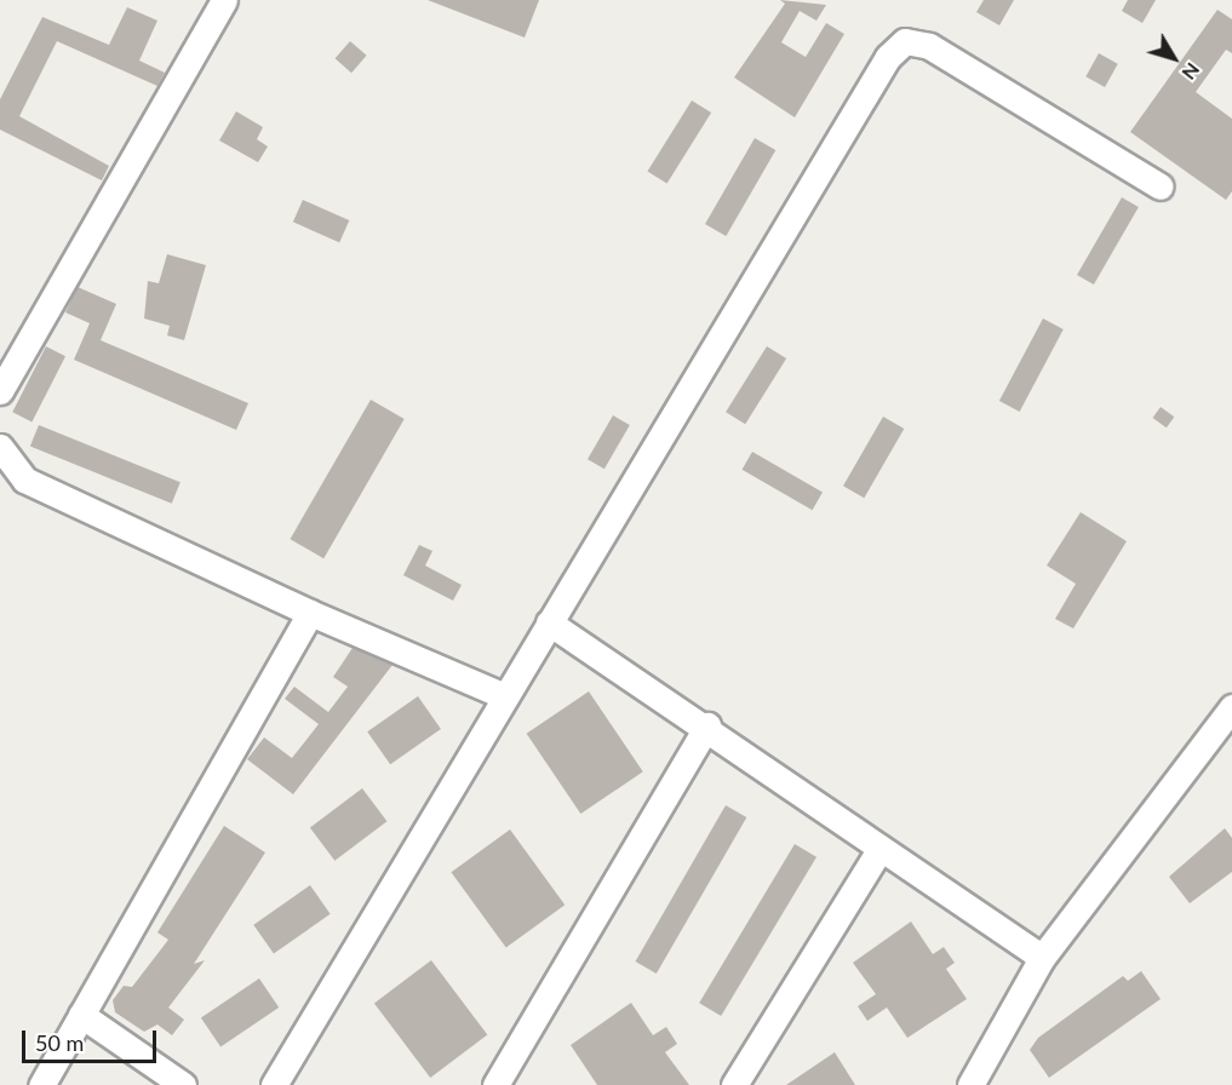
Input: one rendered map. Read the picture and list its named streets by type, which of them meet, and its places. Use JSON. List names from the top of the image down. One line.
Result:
{"scale_bar":"50 m","north":"bottom right"}
